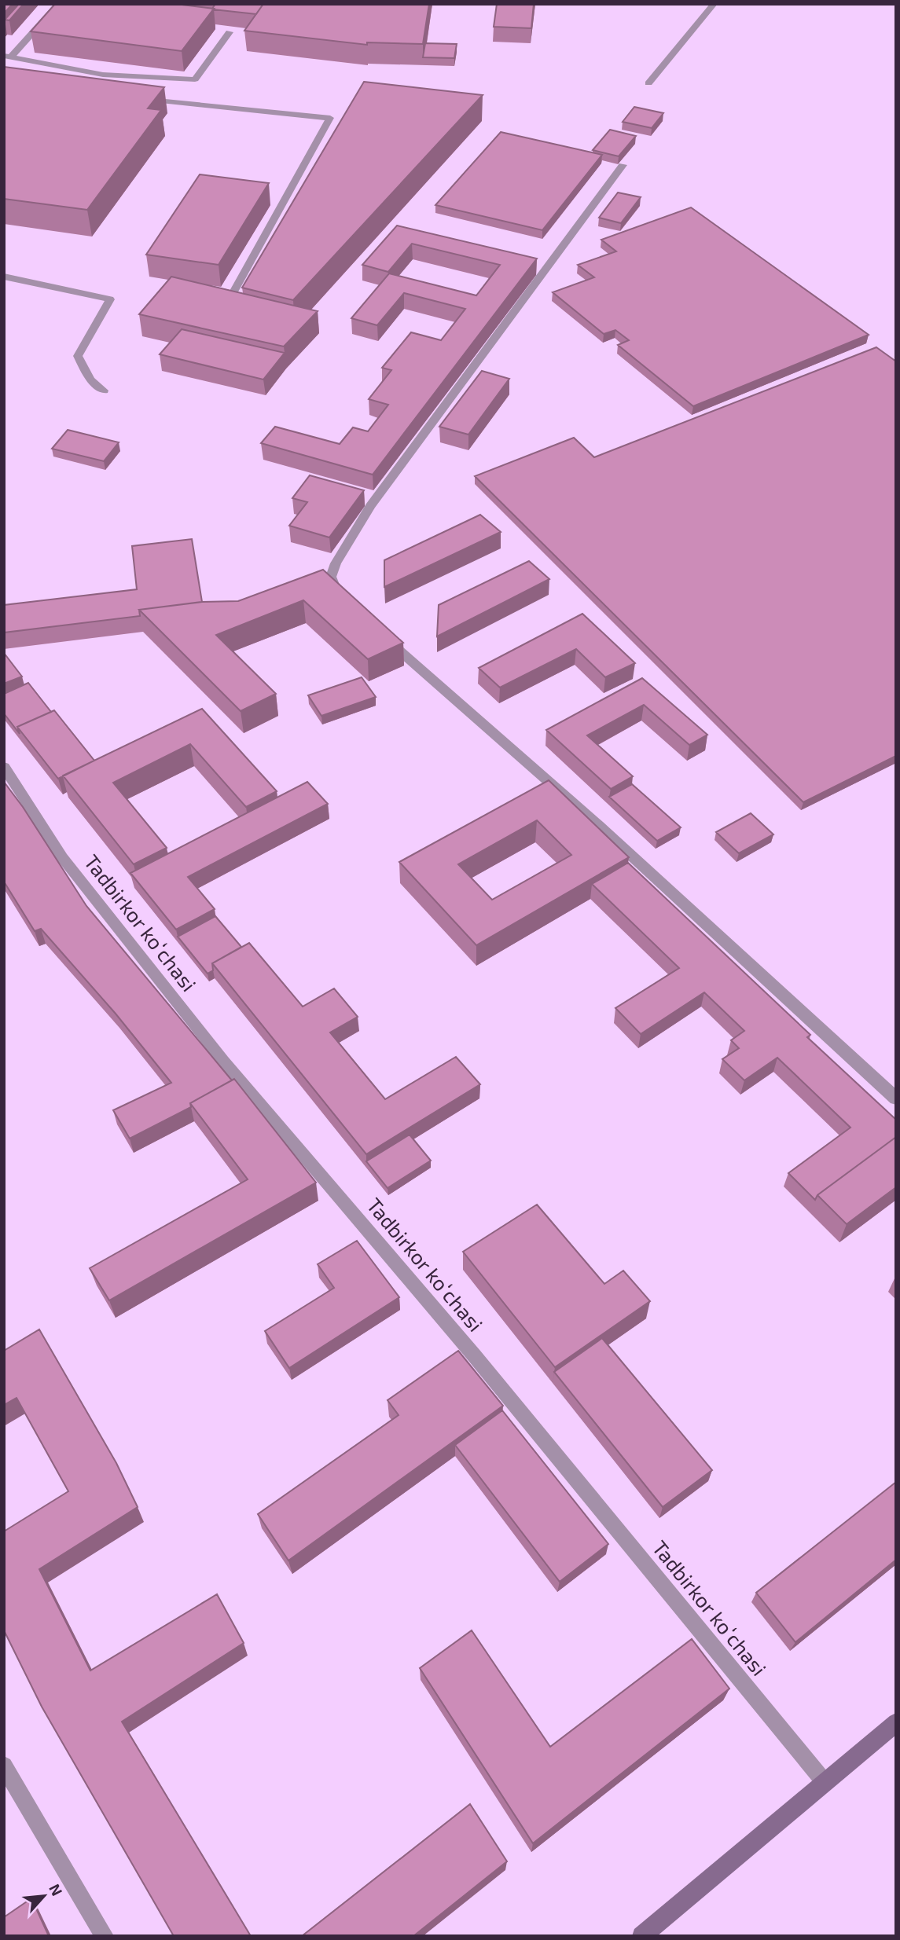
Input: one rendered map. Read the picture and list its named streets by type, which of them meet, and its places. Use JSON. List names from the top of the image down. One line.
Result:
{"streets":{"street":["Tadbirkor koʻchasi"]},"north":"top right"}
